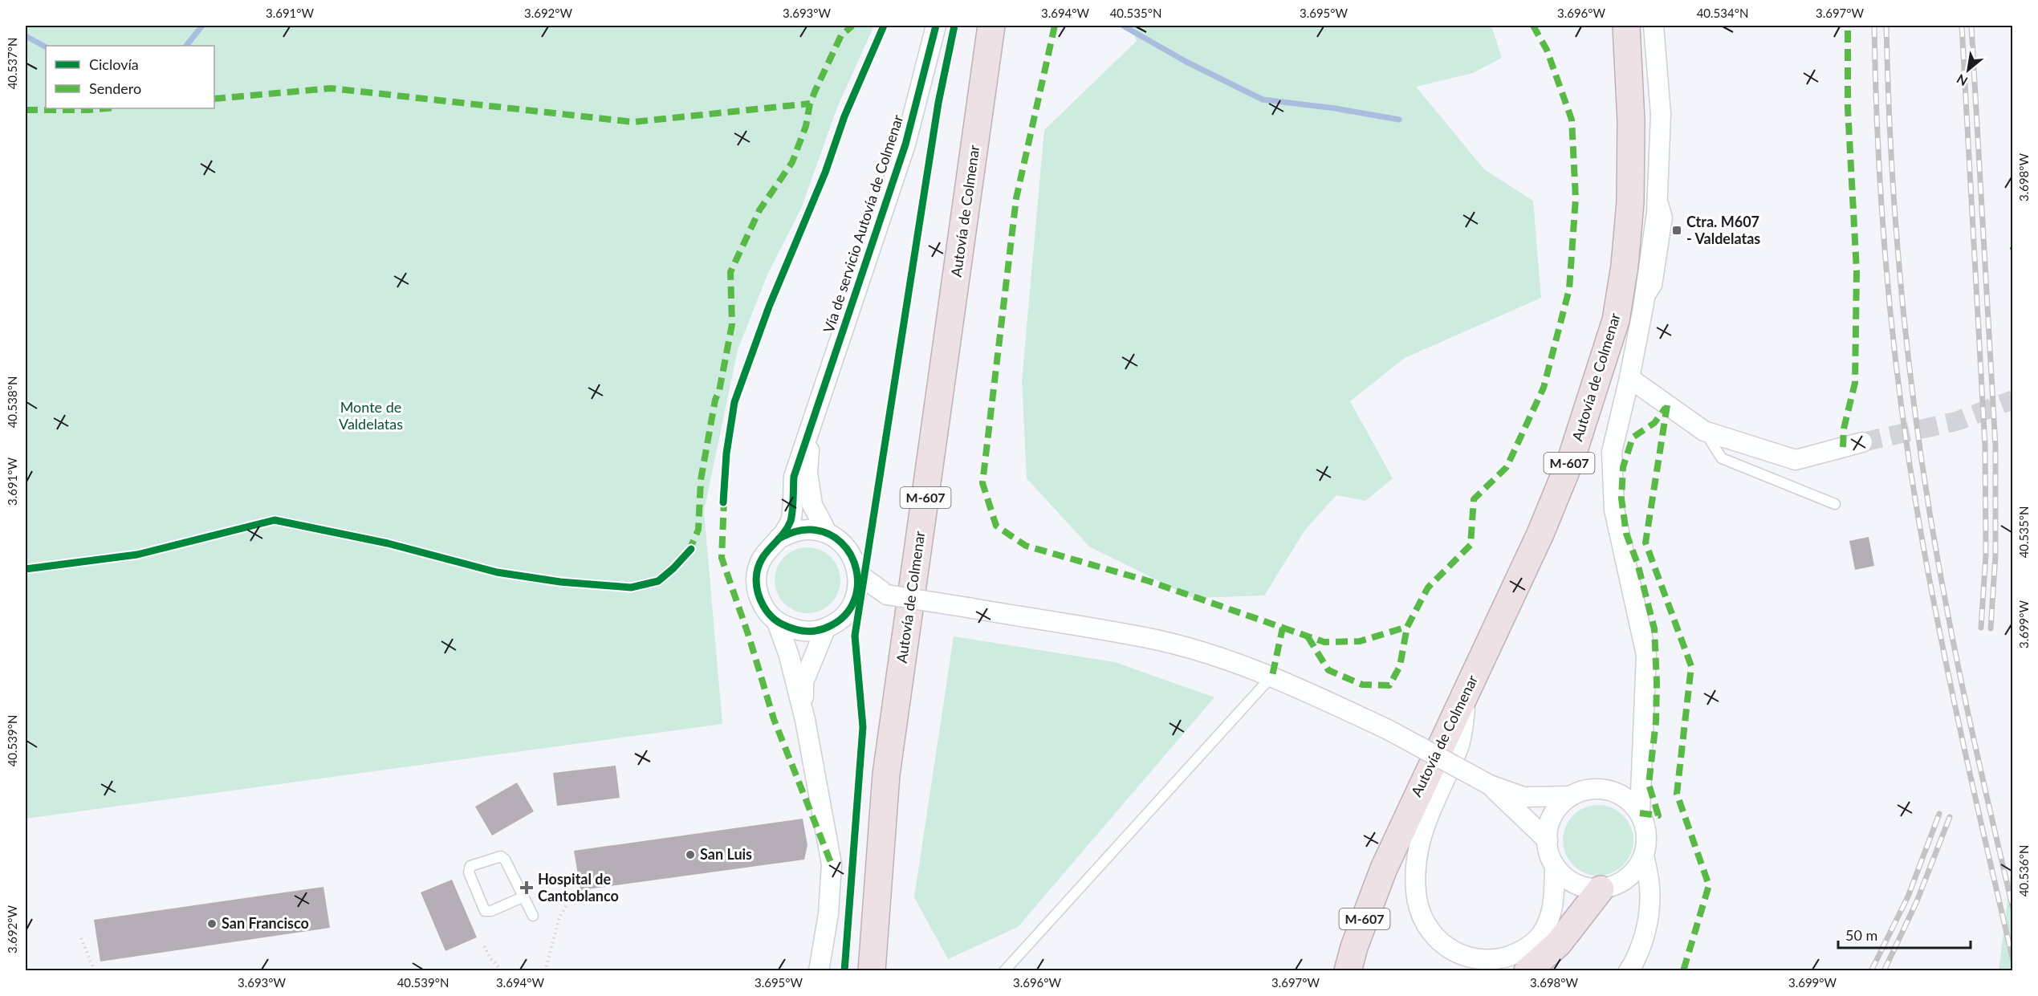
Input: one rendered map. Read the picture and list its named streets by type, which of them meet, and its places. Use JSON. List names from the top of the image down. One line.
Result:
{"streets":{"highway":["Autovía de Colmenar","M-607"],"street":["Vía de servicio Autovía de Colmenar"]},"parks":["Monte de Valdelatas"],"places":{"transit":["Ctra. M607 - Valdelatas"],"other":["San Luis","San Francisco"],"health":["Hospital de Cantoblanco"]},"legend":["Ciclovía","Sendero"],"scale_bar":"50 m","north":"bottom left","coordinates":["3.691°W","3.692°W","3.693°W","3.694°W","40.535°N","3.695°W","3.696°W","40.534°N","3.697°W","40.537°N","3.698°W","40.538°N","3.699°W","40.539°N","40.536°N"]}
